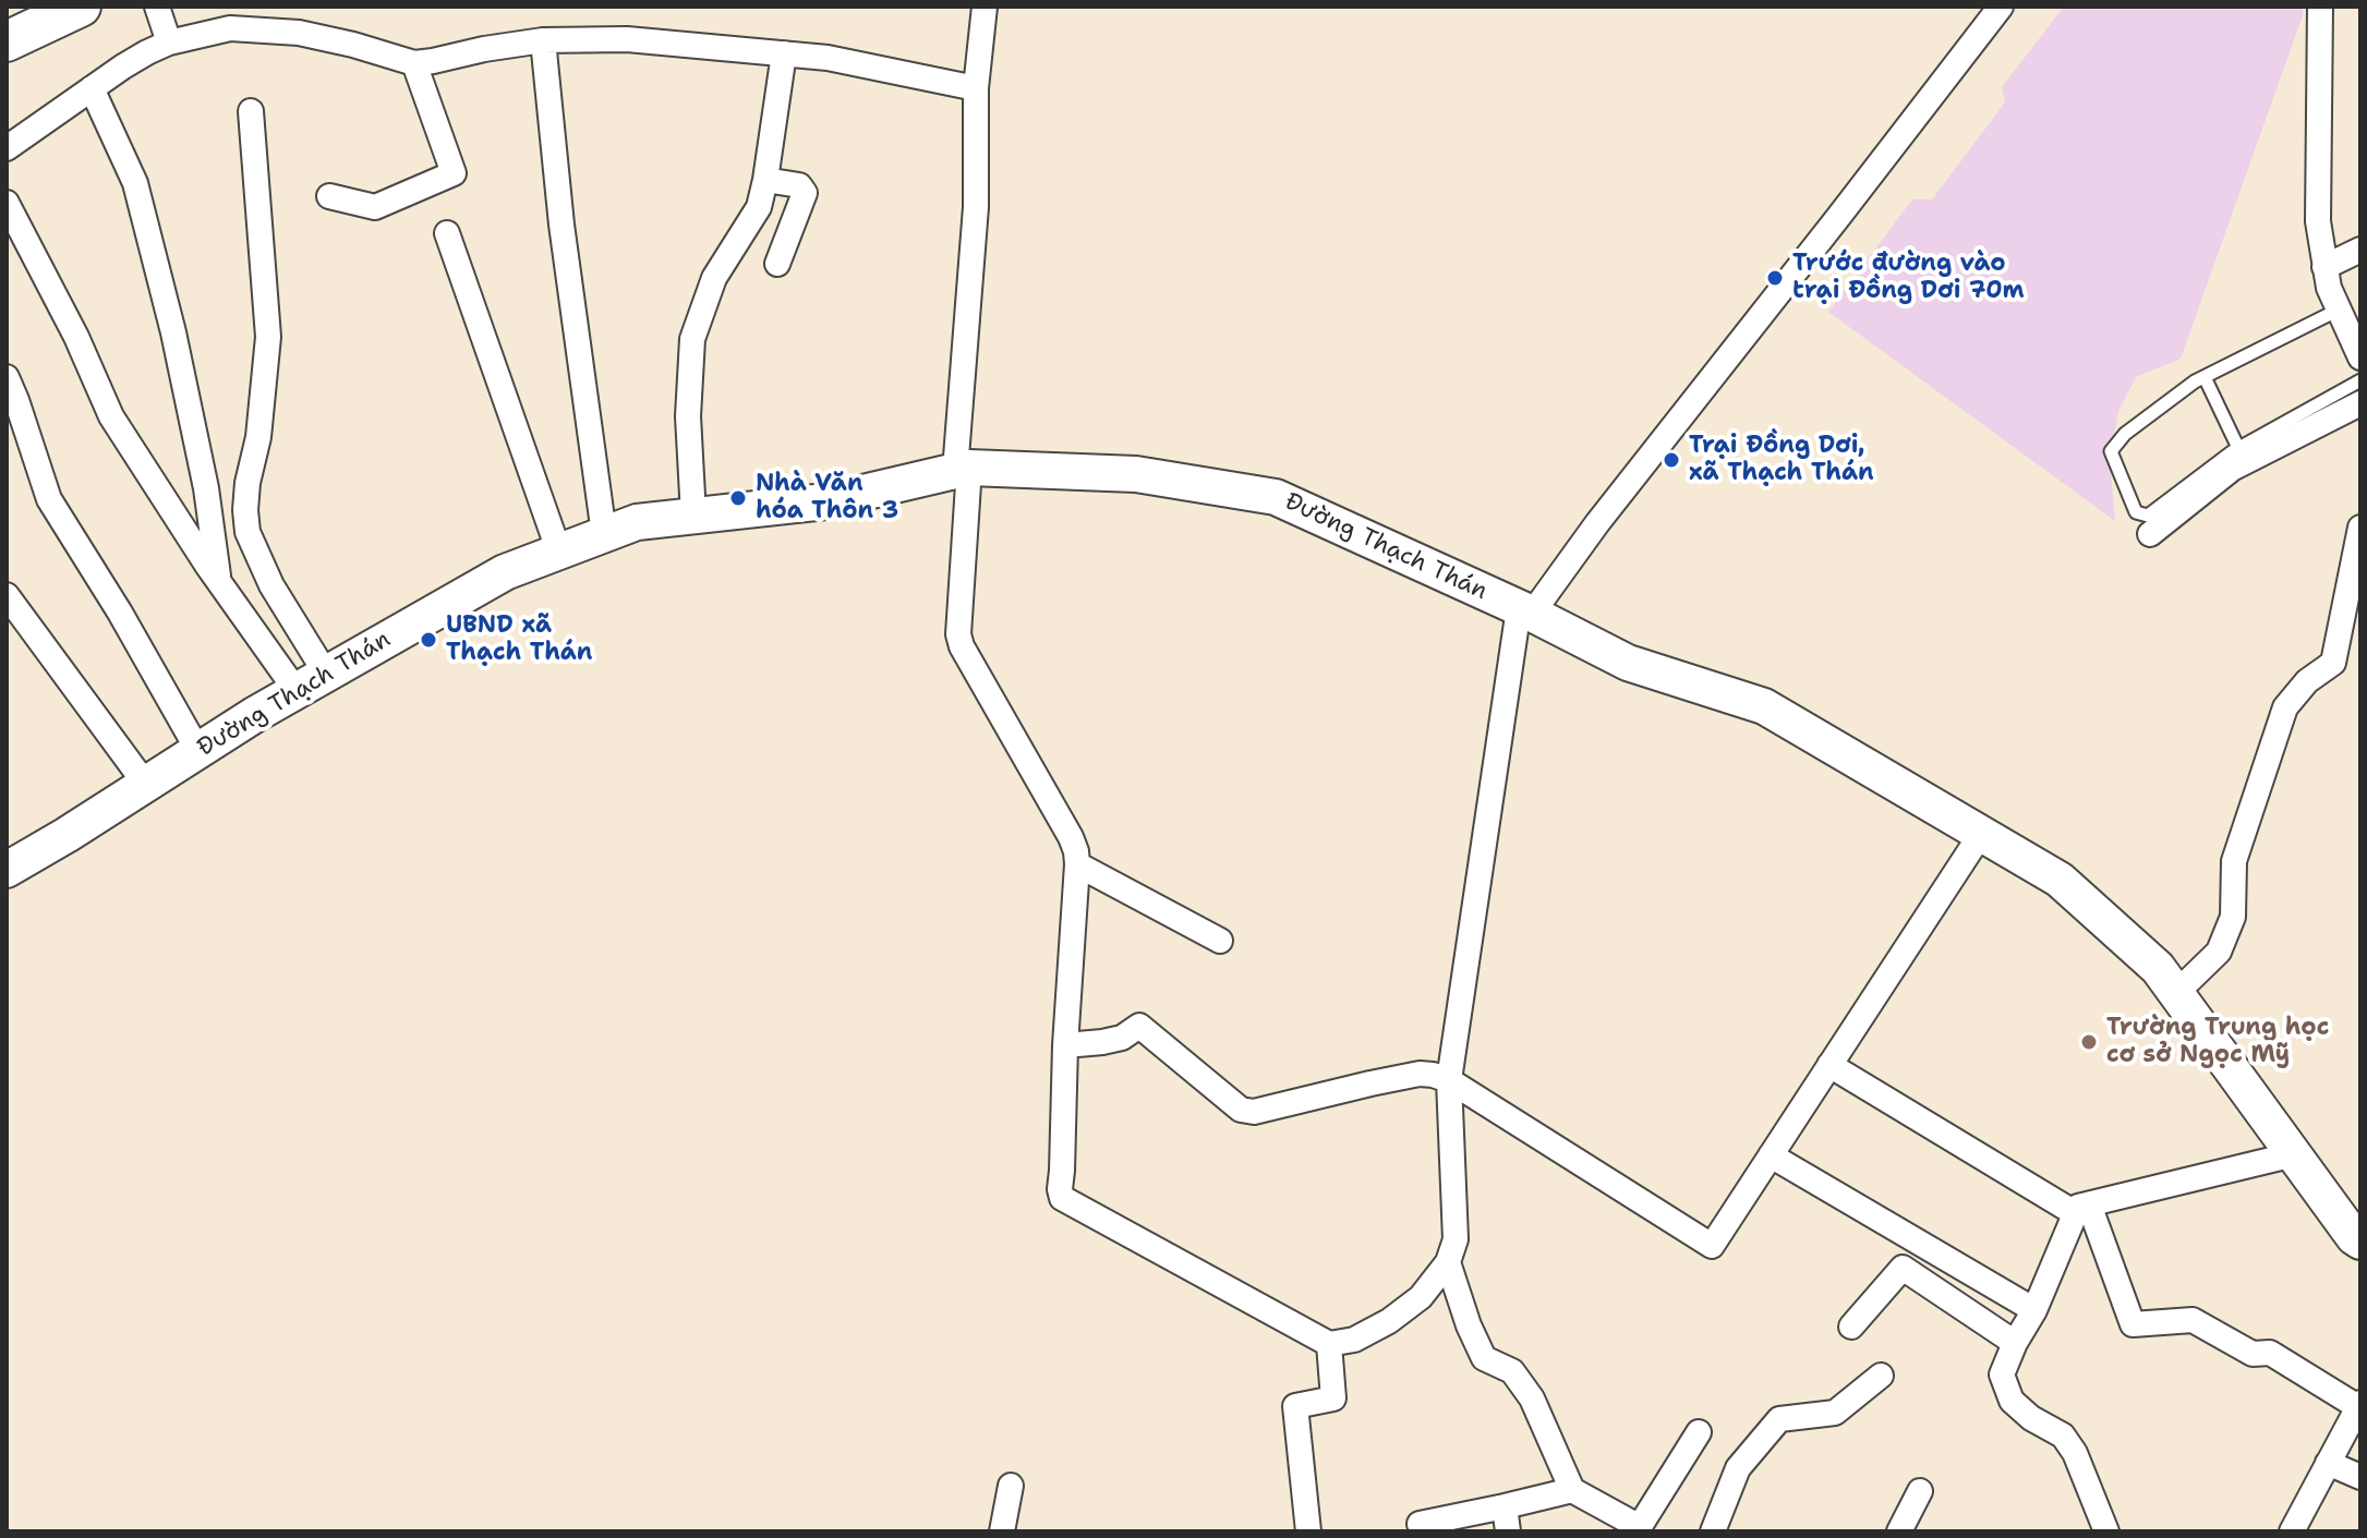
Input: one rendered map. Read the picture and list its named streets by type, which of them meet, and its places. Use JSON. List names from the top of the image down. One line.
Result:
{"streets":{"street":["Đường Thạch Thán"]},"places":["Trước đường vào trại Đồng Dơi 70m","Trại Đồng Dơi, xã Thạch Thán","Nhà Văn hóa Thôn 3","UBND xã Thạch Thán","Trường Trung học cơ sở Ngọc Mỹ"]}
